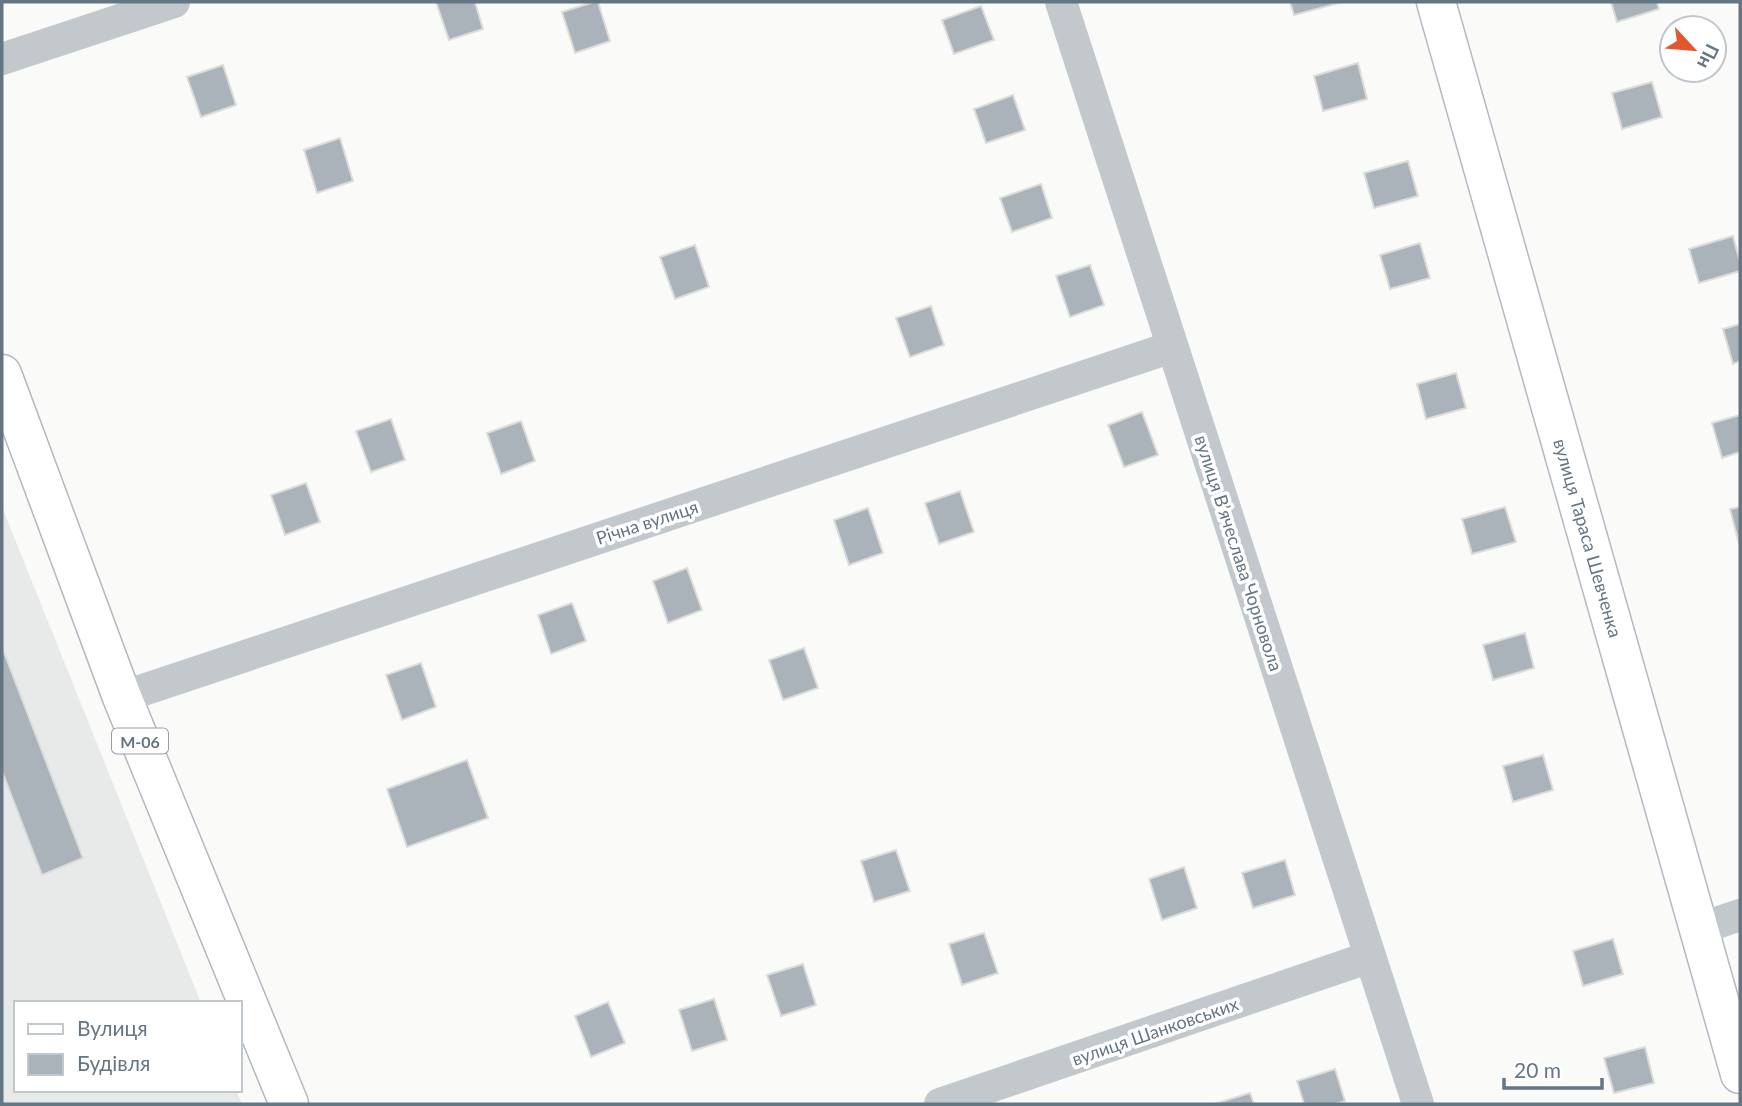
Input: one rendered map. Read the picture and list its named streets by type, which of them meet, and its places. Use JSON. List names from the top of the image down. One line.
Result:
{"streets":{"main road":["вулиця Тараса Шевченка","М-06"],"street":["Річна вулиця","вулиця Вʼячеслава Чорновола","вулиця Шанковських"]},"crossings":[["Річна вулиця","вулиця Вʼячеслава Чорновола"],["Річна вулиця","М-06"],["вулиця Вʼячеслава Чорновола","вулиця Шанковських"]],"legend":["Вулиця","Будівля"],"scale_bar":"20 m","north":"bottom right"}
